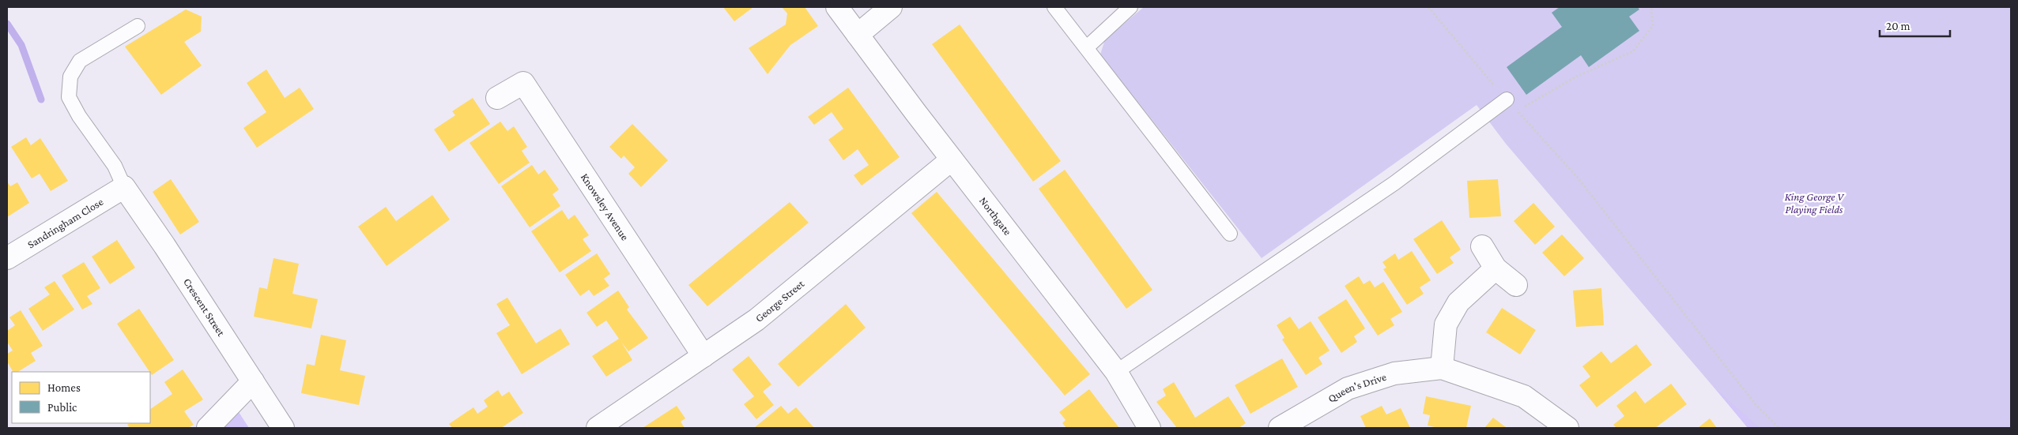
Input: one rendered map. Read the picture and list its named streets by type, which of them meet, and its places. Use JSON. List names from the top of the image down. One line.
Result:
{"streets":{"street":["Knowsley Avenue","Northgate","Sandringham Close","George Street","Crescent Street","Queen's Drive"]},"crossings":[["Knowsley Avenue","George Street"],["Northgate","George Street"],["Sandringham Close","Crescent Street"]],"parks":["King George V Playing Fields"],"legend":["Homes","Public"],"scale_bar":"20 m"}
